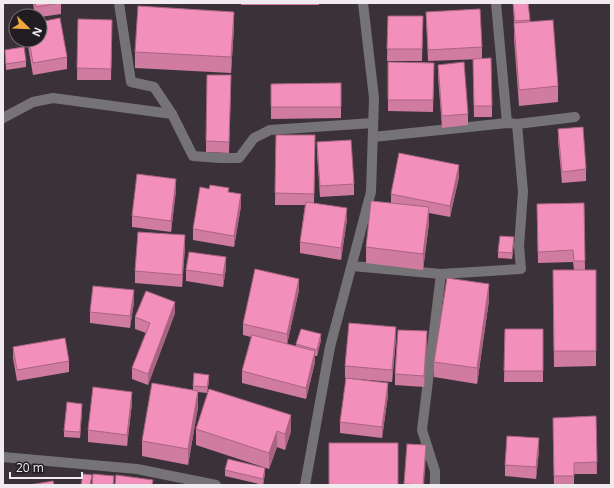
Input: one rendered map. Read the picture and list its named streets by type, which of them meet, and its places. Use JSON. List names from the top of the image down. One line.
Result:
{"scale_bar":"20 m","north":"bottom right"}
